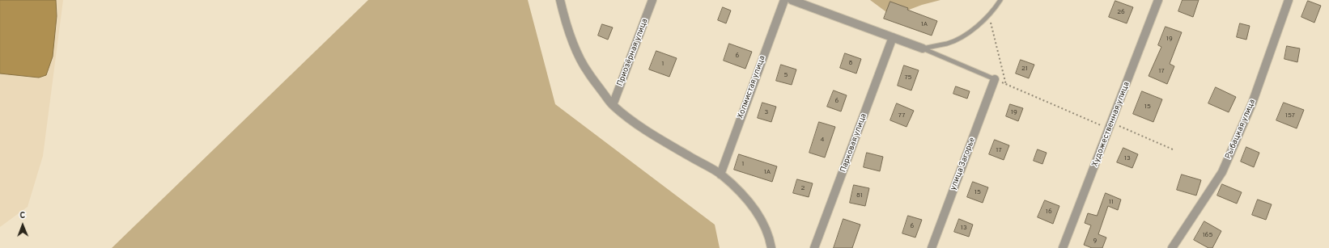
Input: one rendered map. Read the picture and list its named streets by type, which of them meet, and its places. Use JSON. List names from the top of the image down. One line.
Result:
{"streets":{"street":["Приозёрная улица","Холмистая улица","Художественная улица","Рыбацкая улица","Парковая улица","улица Загорье"]},"house_numbers":["26","1А","19","6","8","1","21","17","5","75","6","15","3","19","77","157","4","17","13","1","1А","2","15","81","11","16","6","13","165","9"],"north":"top"}
